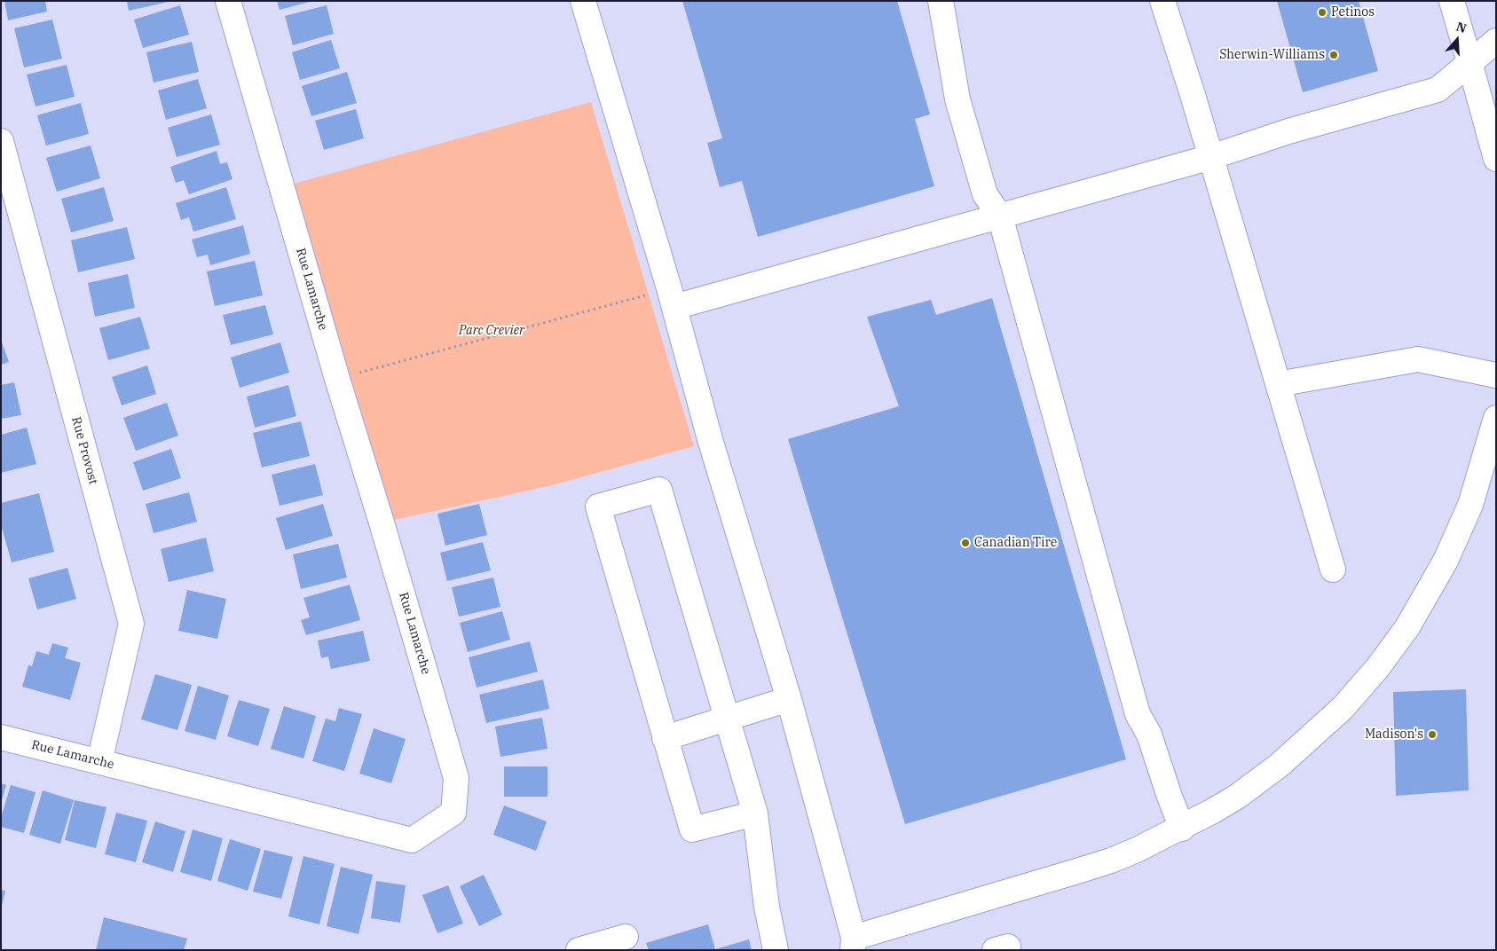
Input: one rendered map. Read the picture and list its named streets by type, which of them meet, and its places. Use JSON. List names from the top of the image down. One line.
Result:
{"streets":{"street":["Rue Lamarche","Rue Provost"]},"crossings":[["Rue Lamarche","Rue Provost"]],"parks":["Parc Crevier"],"places":["Petinos","Sherwin-Williams","Canadian Tire","Madison's"],"north":"top"}
